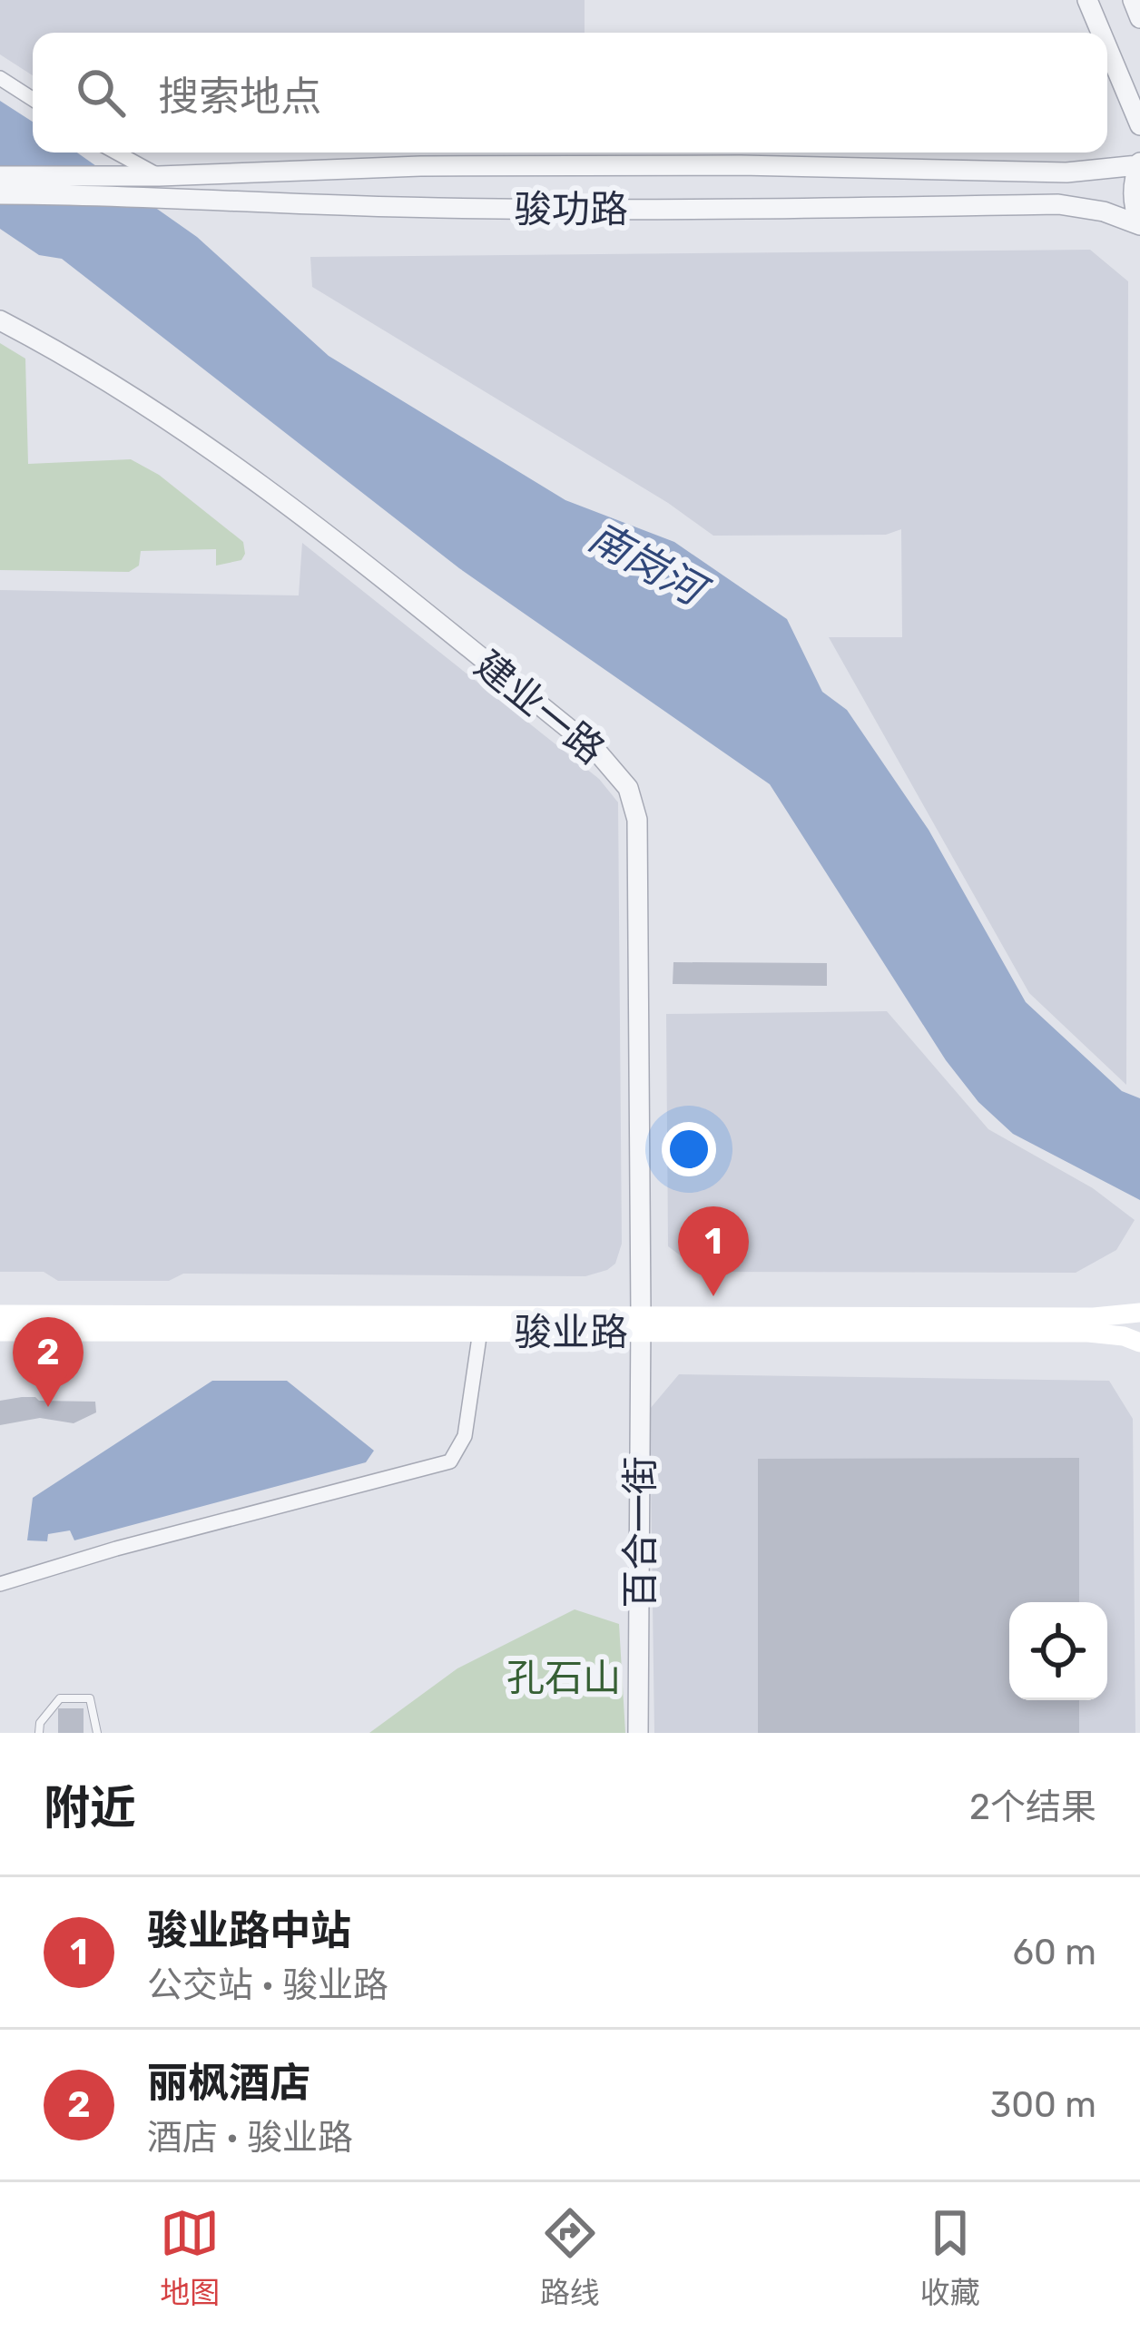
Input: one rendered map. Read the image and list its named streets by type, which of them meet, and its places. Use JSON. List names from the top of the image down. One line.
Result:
{"streets":{"main road":["骏业路"],"street":["骏功路","建业一路","百合一街"]},"crossings":[["建业一路","骏业路"],["建业一路","百合一街"],["骏业路","百合一街"]],"water":["南岗河"],"parks":["孔石山"],"page":{"search":"搜索地点","pins":["1","2"],"heading":["附近","2个结果"],"list":[{"mark":"1","name":"骏业路中站","note":"公交站 · 骏业路","value":"60 m"},{"mark":"2","name":"丽枫酒店","note":"酒店 · 骏业路","value":"300 m"}],"nav":["地图","路线","收藏"]}}
